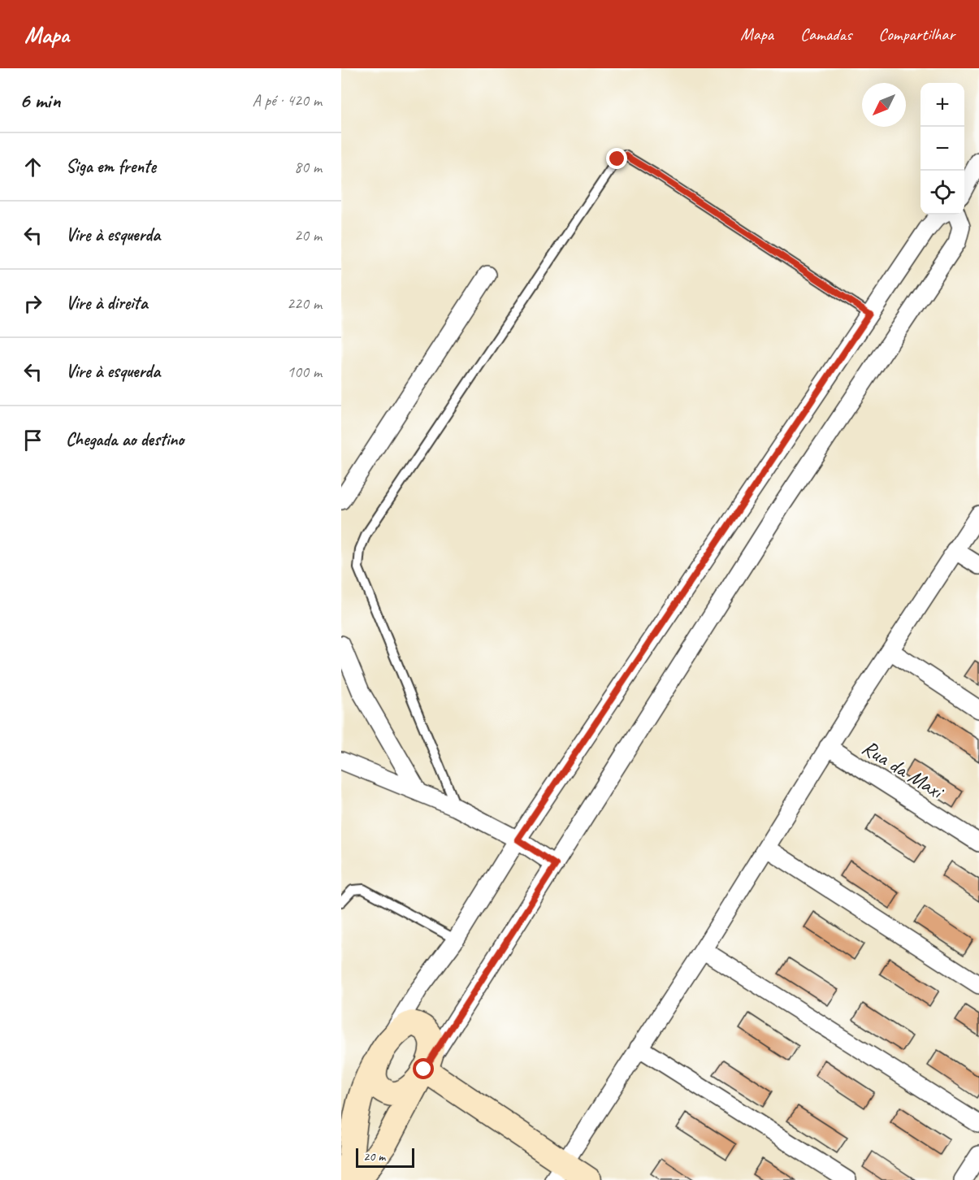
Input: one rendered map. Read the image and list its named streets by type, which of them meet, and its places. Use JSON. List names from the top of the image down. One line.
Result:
{"streets":{"street":["Rua da Maxi"]},"scale_bar":"20 m","north":"bottom left","page":{"header":"Mapa","nav":["Mapa","Camadas","Compartilhar"],"heading":["6 min","A pé · 420 m"],"map_buttons":["+","−"],"list":[["Siga em frente","80 m"],["Vire à esquerda","20 m"],["Vire à direita","220 m"],["Vire à esquerda","100 m"],"Chegada ao destino"],"scale":"20 m"}}
